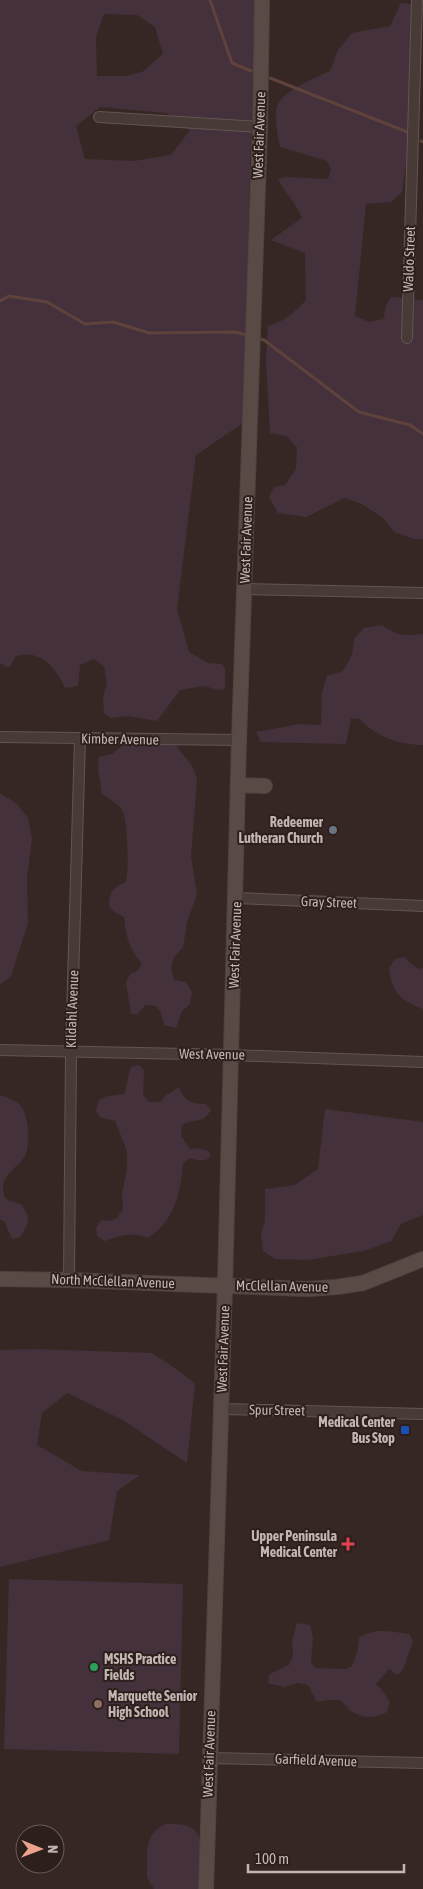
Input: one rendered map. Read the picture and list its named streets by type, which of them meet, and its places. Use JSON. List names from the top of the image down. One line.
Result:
{"streets":{"street":["West Fair Avenue","Waldo Street","Kimber Avenue","Gray Street","Kildahl Avenue","West Avenue","North McClellan Avenue","McClellan Avenue","Spur Street","Garfield Avenue"]},"crossings":[["West Fair Avenue","Kimber Avenue"],["West Fair Avenue","Gray Street"],["West Fair Avenue","West Avenue"],["West Fair Avenue","North McClellan Avenue"],["West Fair Avenue","McClellan Avenue"],["West Fair Avenue","Spur Street"],["West Fair Avenue","Garfield Avenue"],["Kimber Avenue","Kildahl Avenue"],["Kildahl Avenue","West Avenue"],["Kildahl Avenue","North McClellan Avenue"],["North McClellan Avenue","McClellan Avenue"]],"places":{"other":["Redeemer Lutheran Church","MSHS Practice Fields","Marquette Senior High School"],"transit":["Medical Center Bus Stop"],"health":["Upper Peninsula Medical Center"]},"scale_bar":"100 m","north":"right"}
